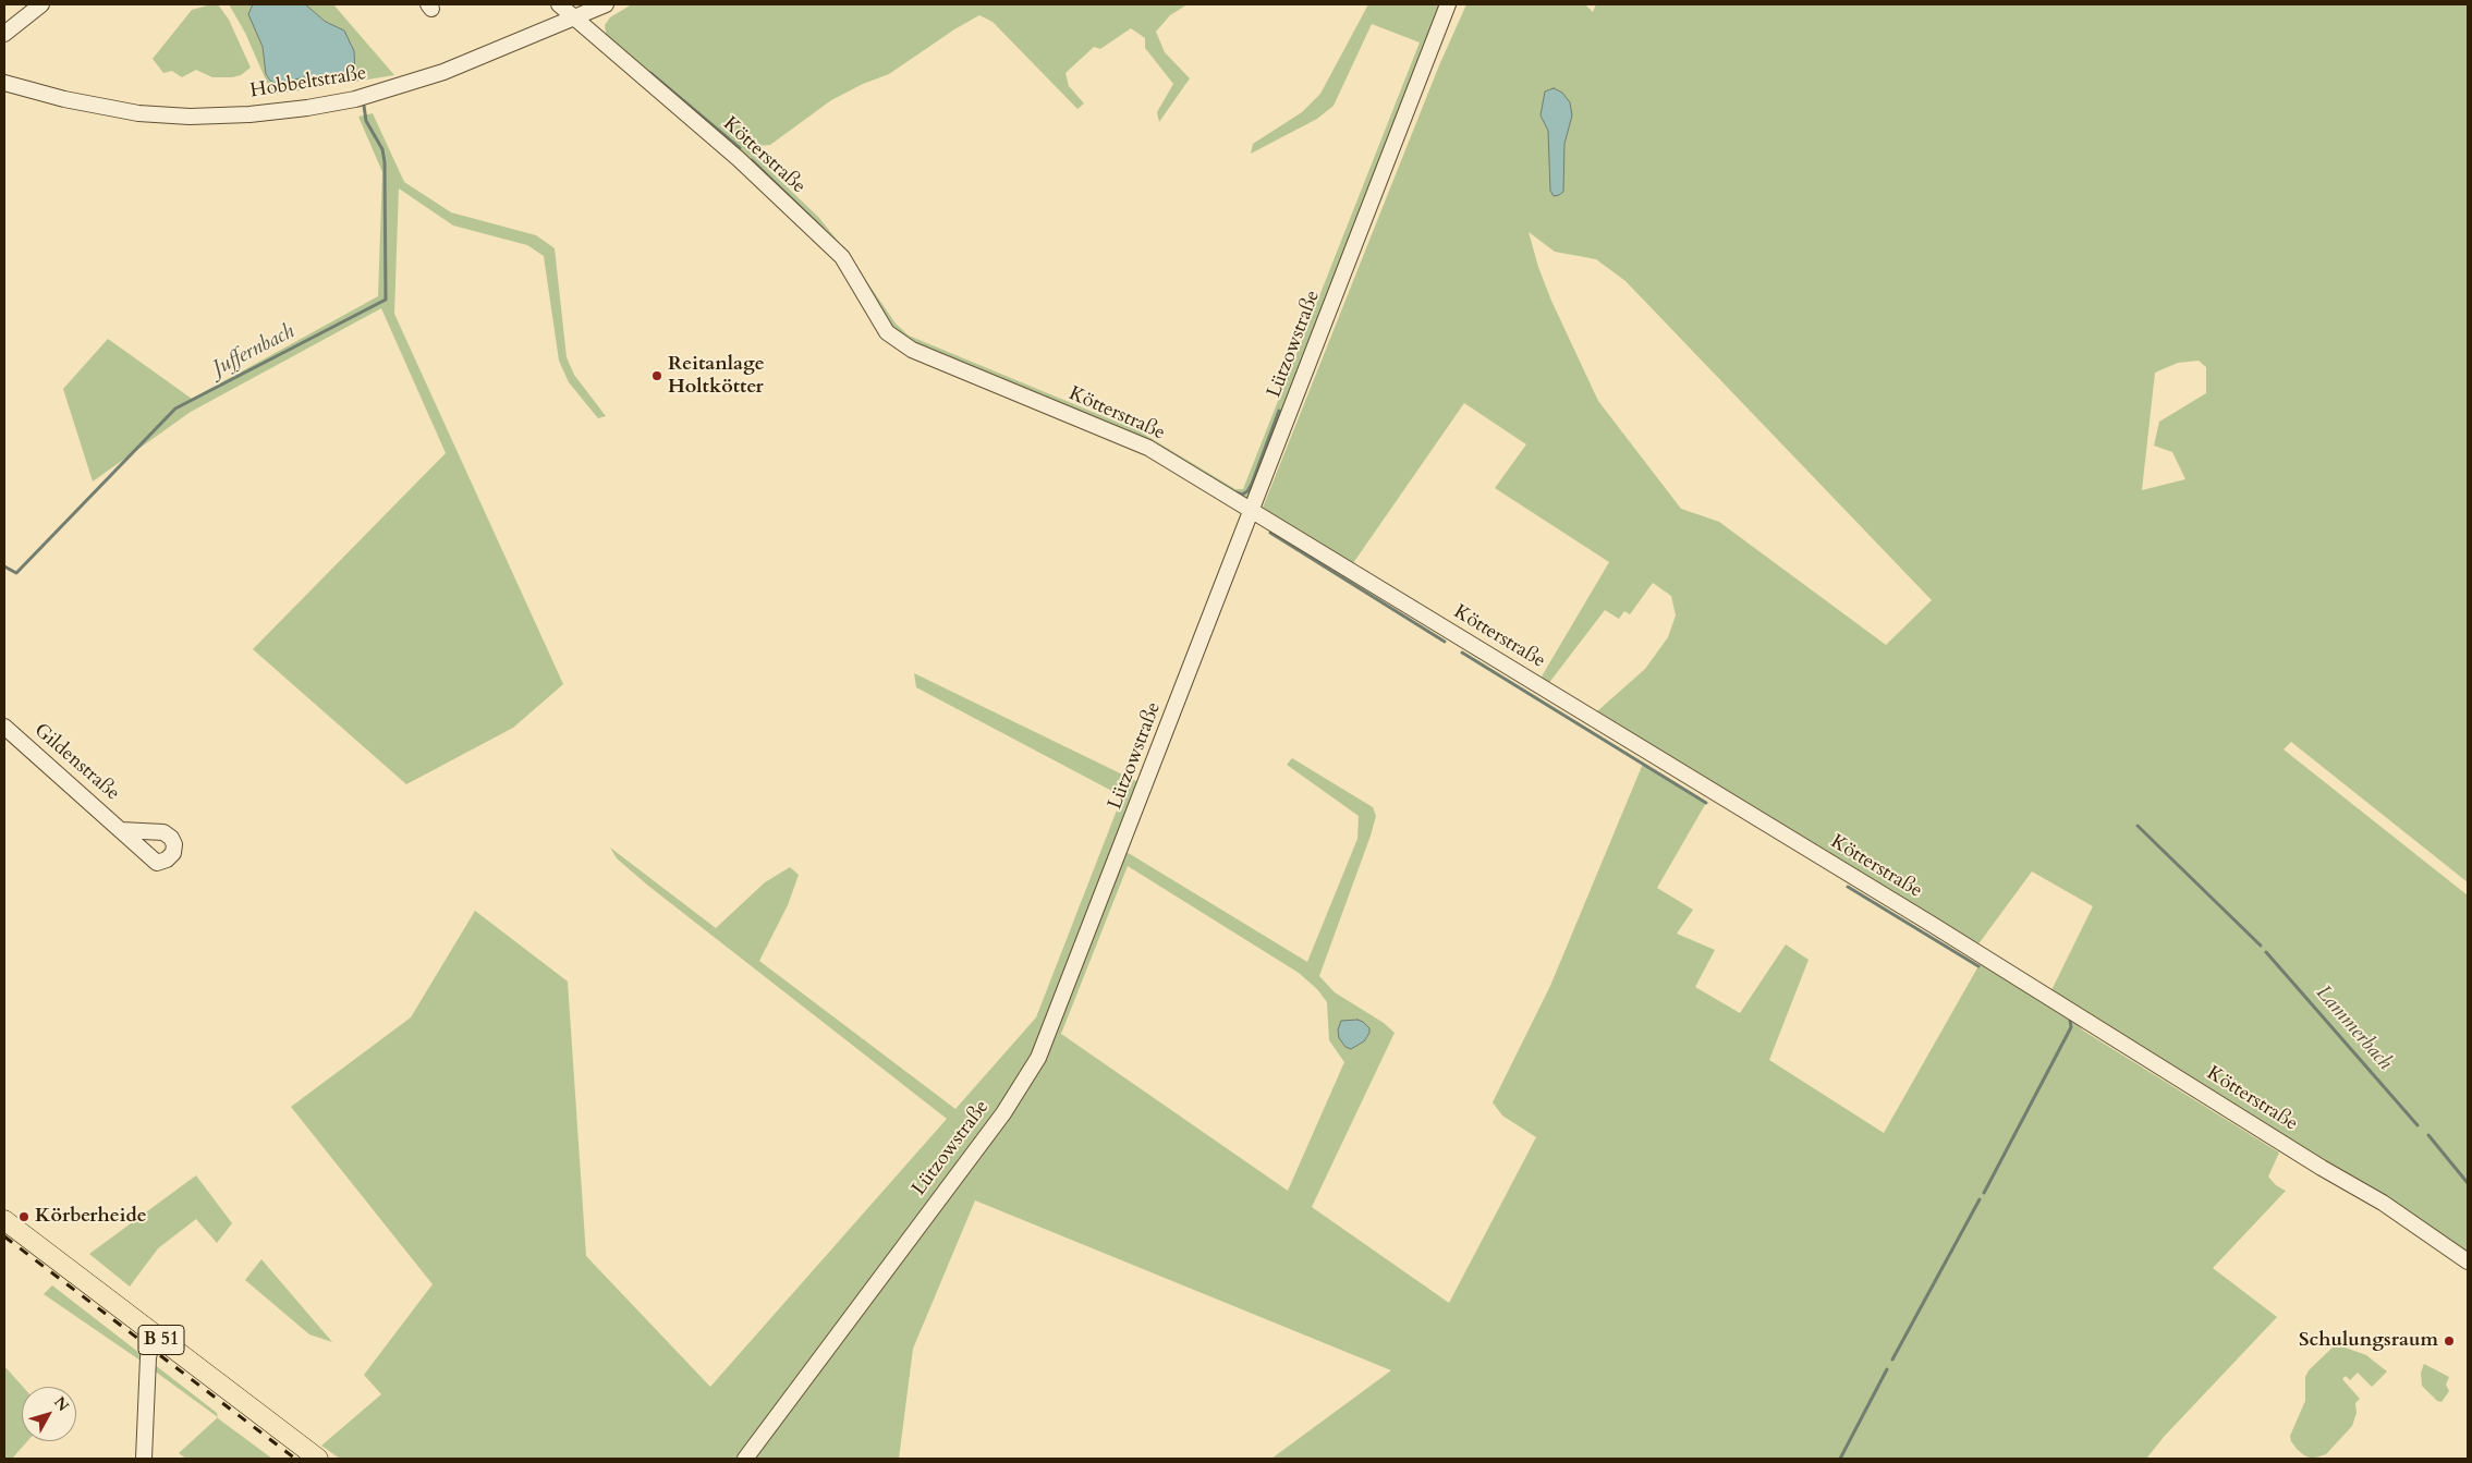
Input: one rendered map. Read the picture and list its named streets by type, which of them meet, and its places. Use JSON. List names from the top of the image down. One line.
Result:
{"streets":{"main road":["B 51"],"street":["Hobbeltstraße","Kötterstraße","Lützowstraße","Gildenstraße"]},"crossings":[["Hobbeltstraße","Kötterstraße"],["Kötterstraße","Lützowstraße"]],"water":["Juffernbach","Lammerbach"],"places":["Reitanlage Holtkötter","Körberheide","Schulungsraum"],"north":"top right"}
